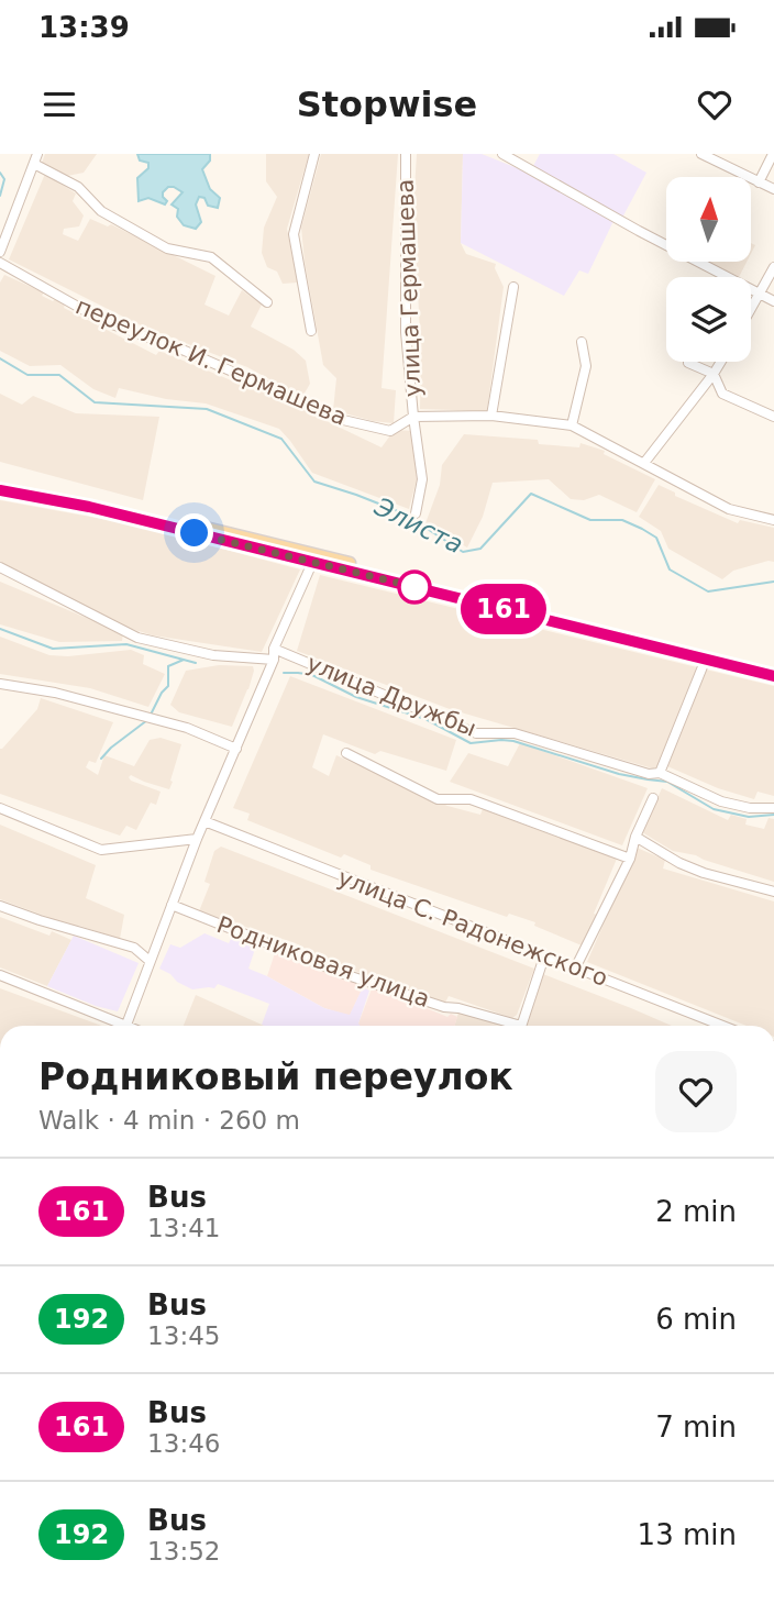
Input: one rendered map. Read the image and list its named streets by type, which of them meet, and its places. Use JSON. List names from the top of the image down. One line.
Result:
{"streets":{"street":["улица Гермашева","переулок И. Гермашева","улица Дружбы","улица С. Радонежского","Родниковая улица"]},"crossings":[["улица Гермашева","переулок И. Гермашева"]],"water":["Элиста"],"lines":["bus line 161"],"north":"top","page":{"status":"13:39","header":"Stopwise","on_map":"161","heading":["Родниковый переулок","Walk · 4 min · 260 m"],"list":[{"mark":"161","name":"Bus","note":"13:41","value":"2 min"},{"mark":"192","name":"Bus","note":"13:45","value":"6 min"},{"mark":"161","name":"Bus","note":"13:46","value":"7 min"},{"mark":"192","name":"Bus","note":"13:52","value":"13 min"}]}}
